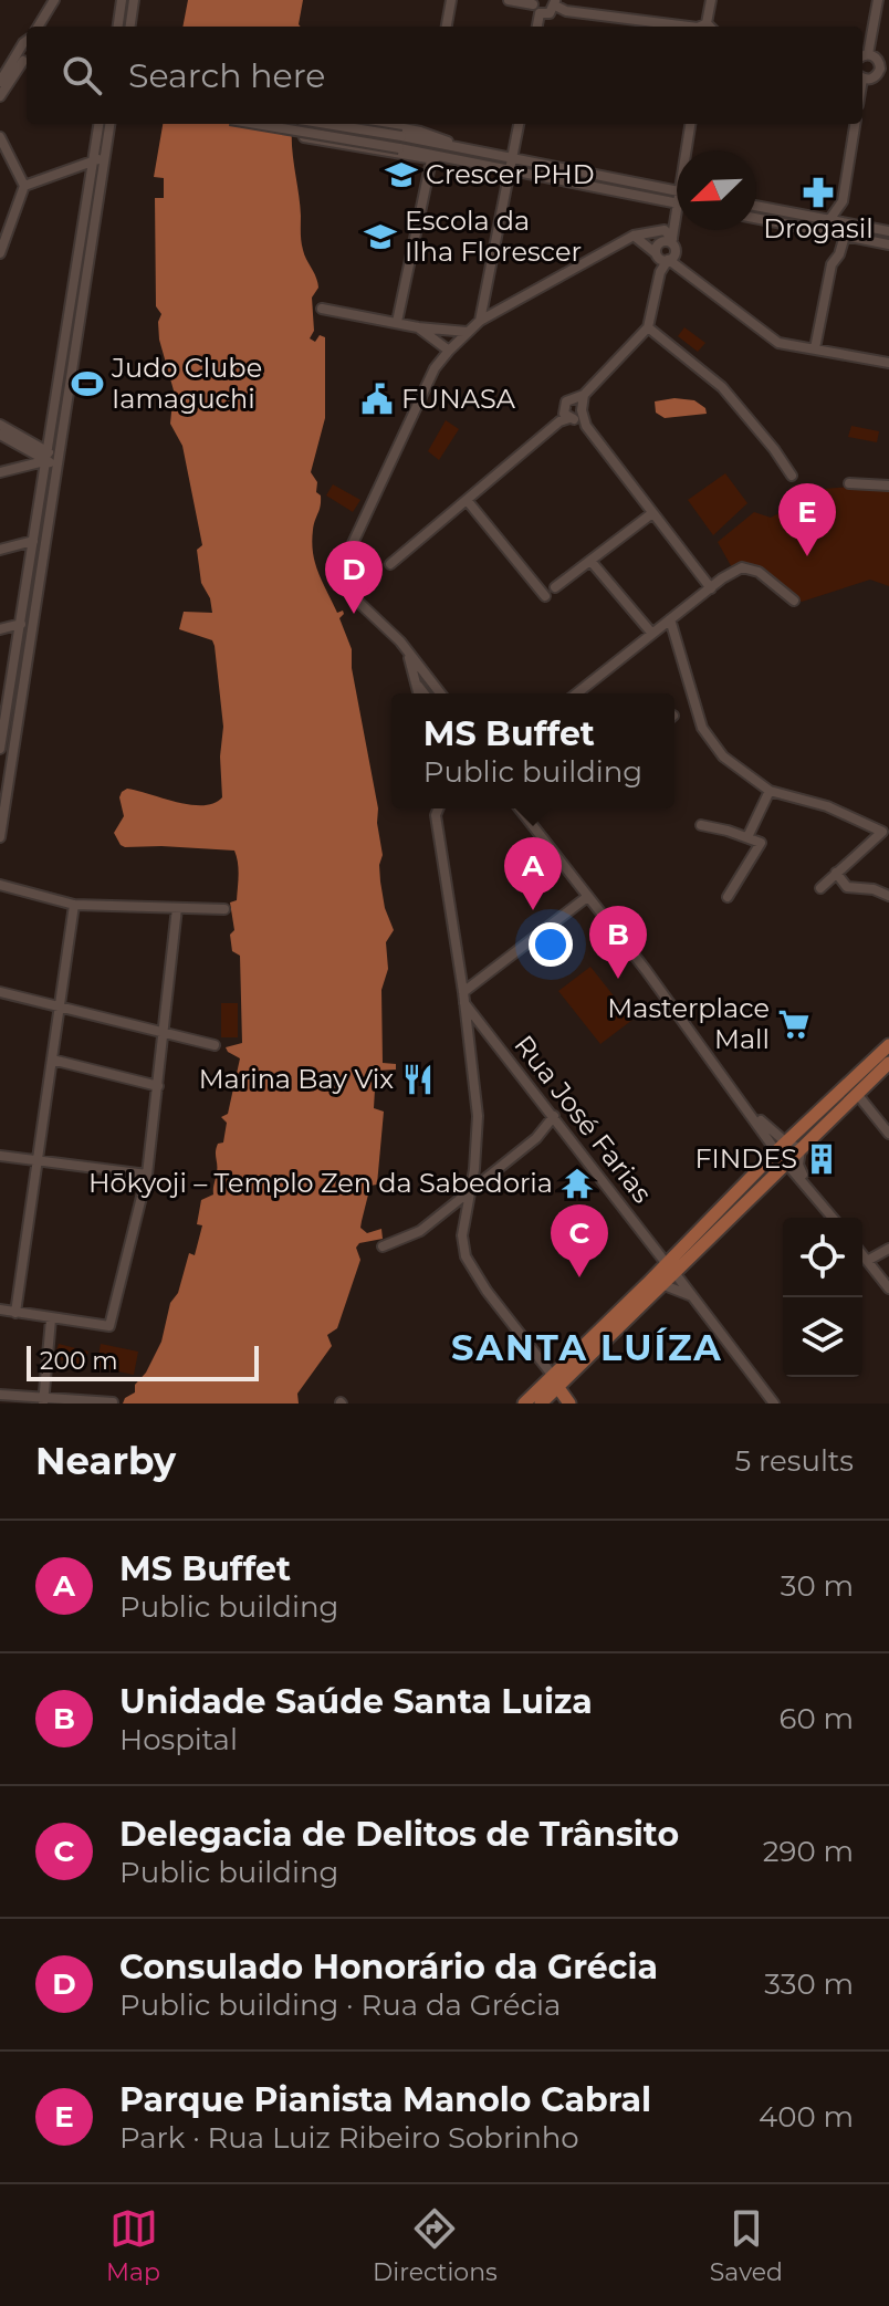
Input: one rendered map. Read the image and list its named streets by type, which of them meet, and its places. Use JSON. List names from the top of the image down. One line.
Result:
{"streets":{"street":["Rua José Farias"]},"districts":["SANTA LUÍZA"],"places":{"school or university":["Crescer PHD","Escola da Ilha Florescer"],"pharmacy":["Drogasil"],"sports":["Judo Clube Iamaguchi"],"public building":["FUNASA"],"supermarket":["Masterplace Mall"],"restaurant":["Marina Bay Vix"],"building":["FINDES"],"temple":["Hōkyoji – Templo Zen da Sabedoria"]},"scale_bar":"200 m","north":"bottom left","page":{"search":"Search here","pins":["E","D","A","B","C"],"popup":["MS Buffet","Public building"],"scale":"200 m","heading":["Nearby","5 results"],"list":[{"mark":"A","name":"MS Buffet","note":"Public building","value":"30 m"},{"mark":"B","name":"Unidade Saúde Santa Luiza","note":"Hospital","value":"60 m"},{"mark":"C","name":"Delegacia de Delitos de Trânsito","note":"Public building","value":"290 m"},{"mark":"D","name":"Consulado Honorário da Grécia","note":"Public building · Rua da Grécia","value":"330 m"},{"mark":"E","name":"Parque Pianista Manolo Cabral","note":"Park · Rua Luiz Ribeiro Sobrinho","value":"400 m"}],"nav":["Map","Directions","Saved"]}}
